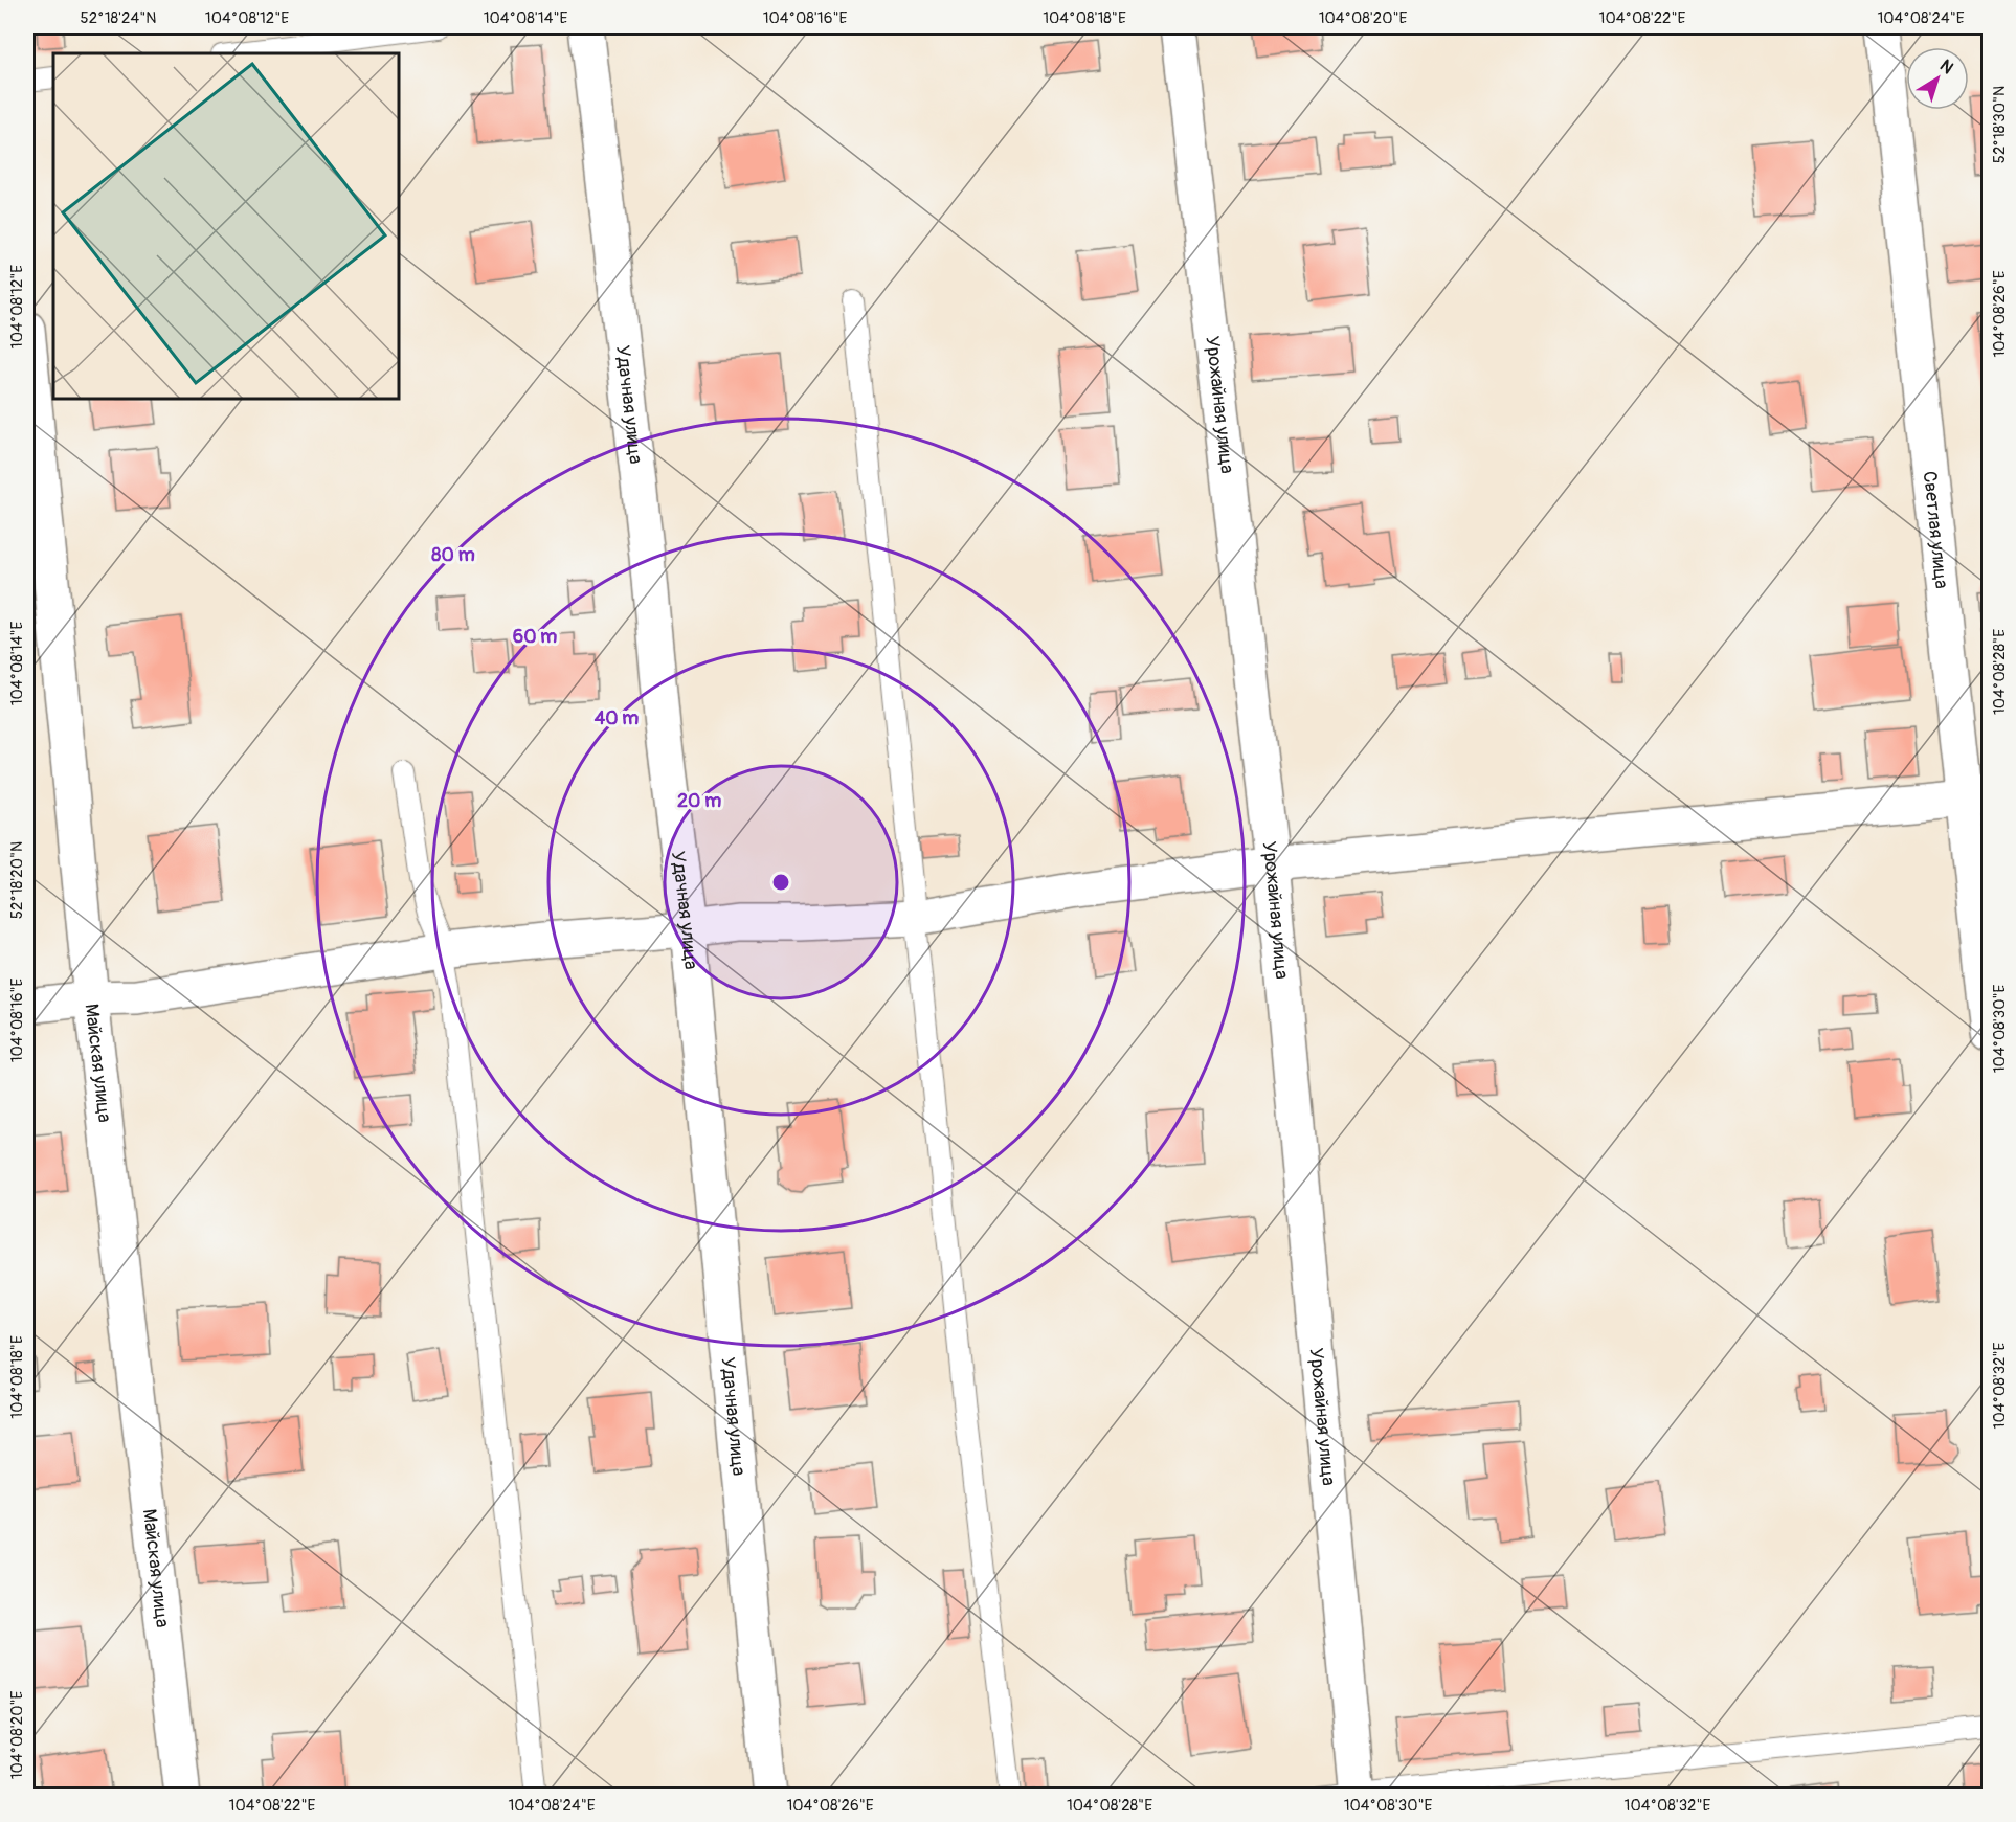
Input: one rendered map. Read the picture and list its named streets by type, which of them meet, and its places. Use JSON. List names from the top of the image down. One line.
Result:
{"streets":{"street":["Удачная улица","Урожайная улица","Светлая улица","Майская улица"]},"north":"top right","coordinates":["52°18'24\"N","104°08'12\"E","104°08'14\"E","104°08'16\"E","104°08'18\"E","104°08'20\"E","104°08'22\"E","104°08'24\"E","52°18'30\"N","104°08'26\"E","104°08'28\"E","52°18'20\"N","104°08'30\"E","104°08'32\"E"],"rings":["80 m","60 m","40 m","20 m"]}
